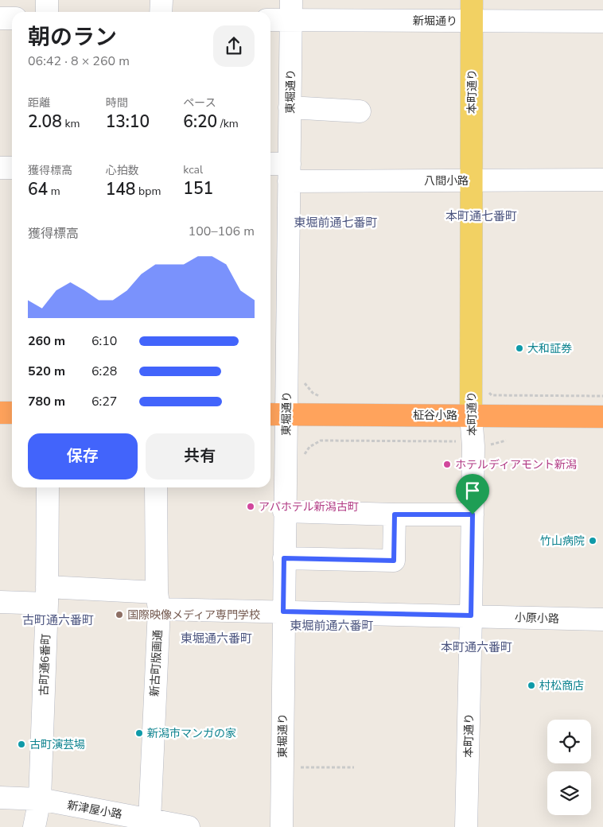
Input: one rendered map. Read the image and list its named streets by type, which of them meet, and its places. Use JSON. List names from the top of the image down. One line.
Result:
{"streets":{"highway":["柾谷小路"],"main road":["本町通り"],"street":["新堀通り","東堀通り","八間小路","小原小路","新古町版画通","古町通6番町","新津屋小路"]},"crossings":[["新堀通り","東堀通り"],["新堀通り","本町通り"],["東堀通り","八間小路"],["東堀通り","柾谷小路"],["東堀通り","小原小路"],["本町通り","八間小路"],["本町通り","柾谷小路"],["本町通り","小原小路"],["小原小路","新古町版画通"],["小原小路","古町通6番町"],["新古町版画通","新津屋小路"],["古町通6番町","新津屋小路"]],"districts":["本町通七番町","東堀前通七番町","古町通六番町","東堀前通六番町","東堀通六番町","本町通六番町"],"places":["大和証券","ホテルディアモント新潟","アパホテル新潟古町","竹山病院","国際映像メディア専門学校","村松商店","新潟市マンガの家","古町演芸場"],"page":{"heading":["朝のラン","06:42 · 8 × 260 m"],"stats":[["距離","2.08 km"],["時間","13:10"],["ペース","6:20 /km"],["獲得標高","64 m"],["心拍数","148 bpm"],["kcal","151"]],"chart":["獲得標高","100–106 m"],"list":[{"name":"260 m","note":"6:10"},{"name":"520 m","note":"6:28"},{"name":"780 m","note":"6:27"}],"buttons":["保存","共有"]}}
